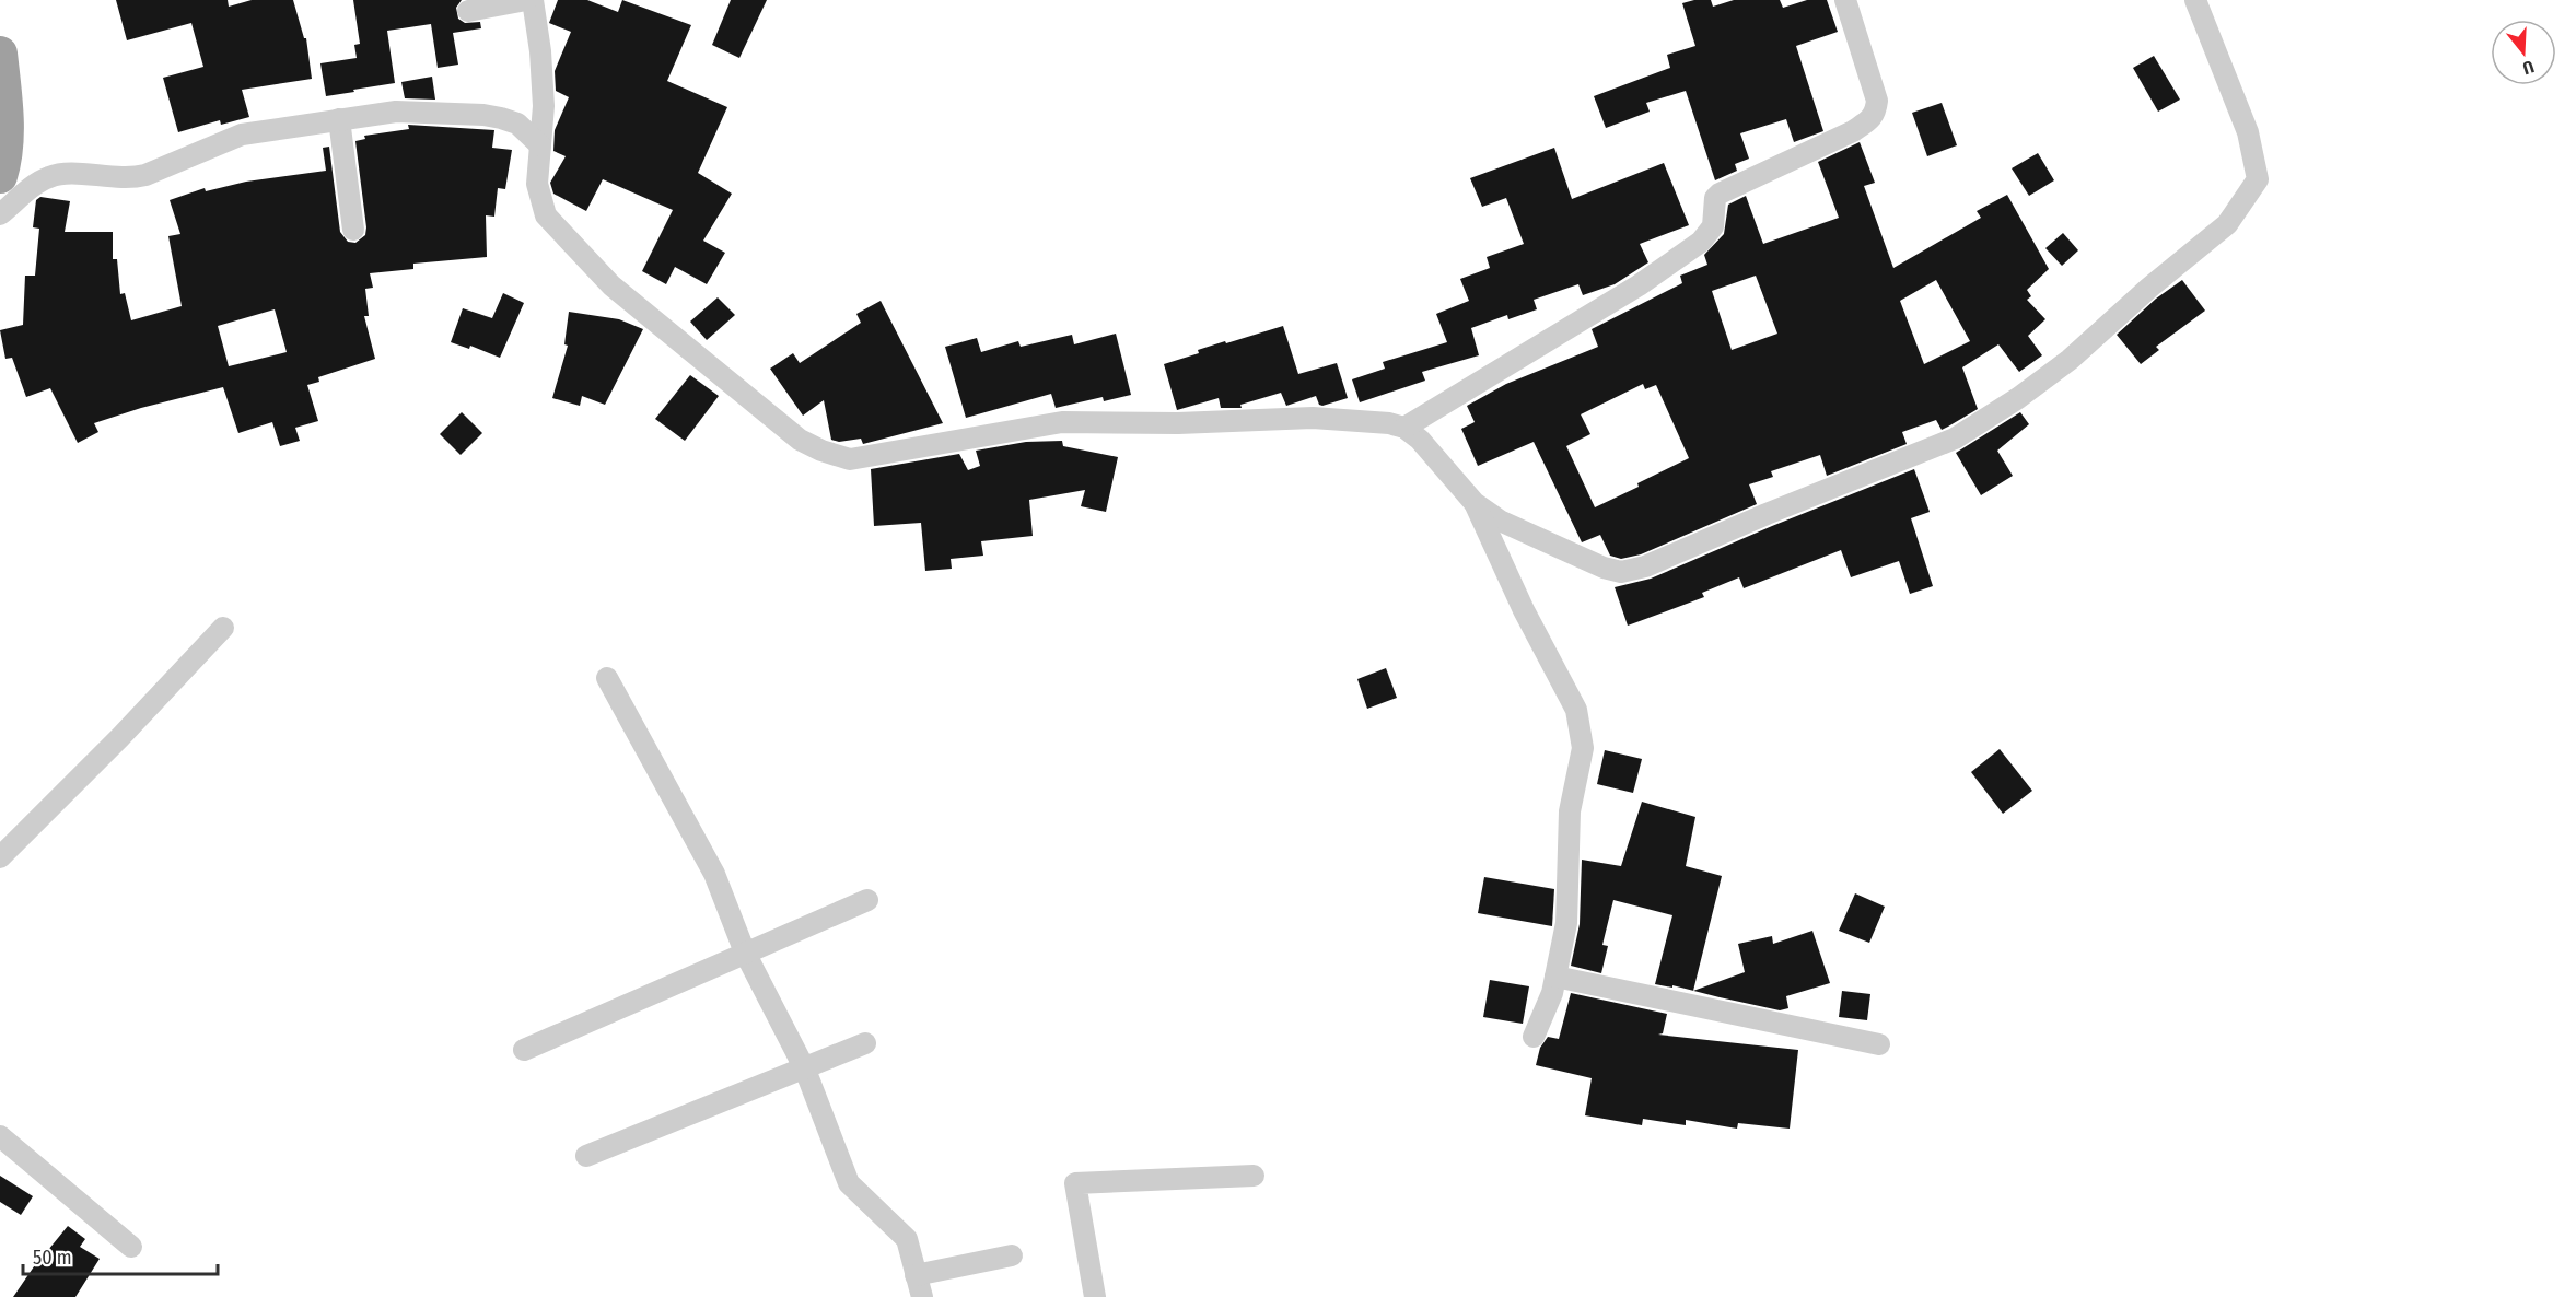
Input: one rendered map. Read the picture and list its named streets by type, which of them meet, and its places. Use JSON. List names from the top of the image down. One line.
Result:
{"scale_bar":"50 m","north":"bottom"}
